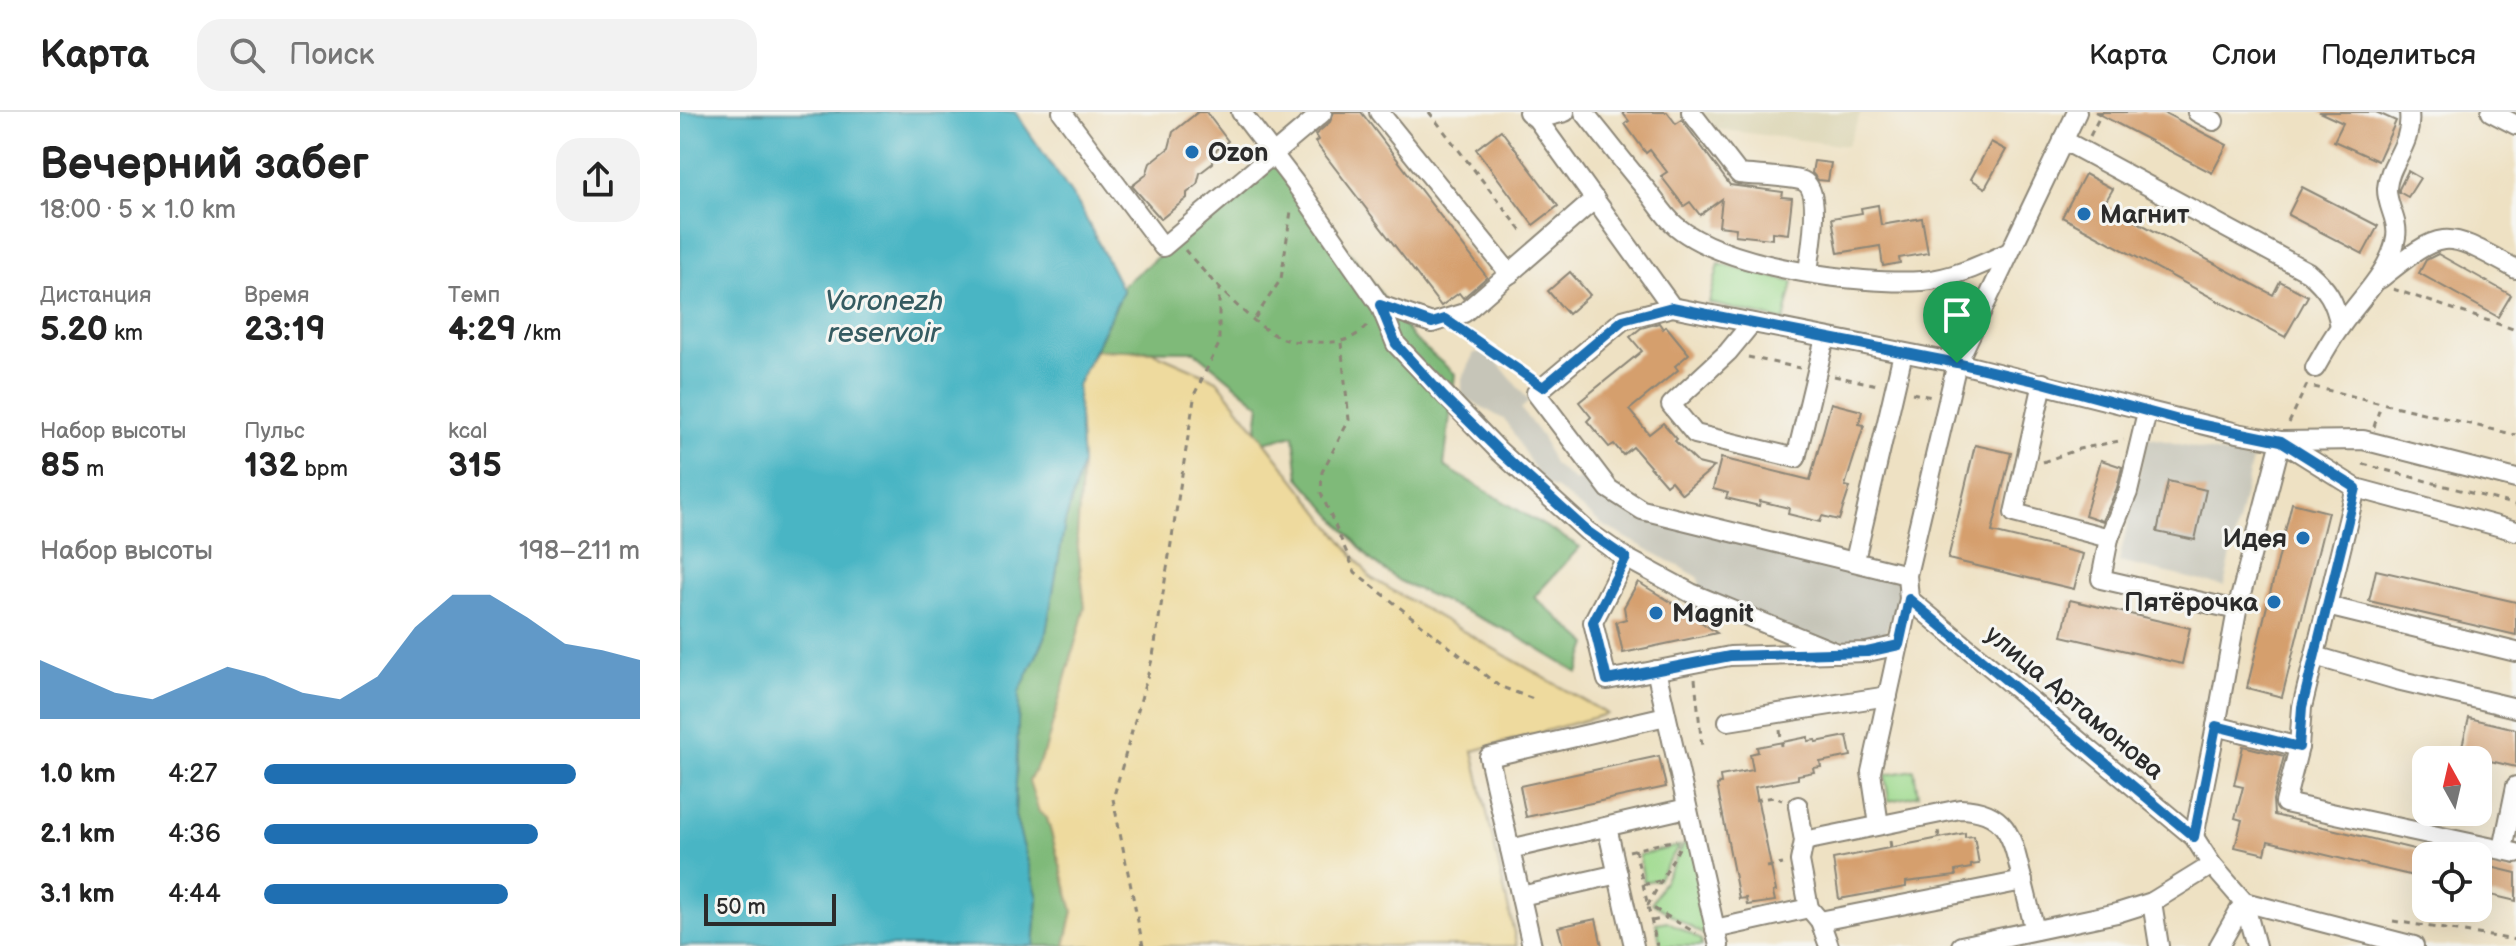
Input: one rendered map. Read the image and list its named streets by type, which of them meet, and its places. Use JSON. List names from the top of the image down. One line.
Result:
{"streets":{"street":["улица Артамонова"]},"water":["Voronezh reservoir"],"places":["Ozon","Магнит","Идея","Пятёрочка","Magnit"],"scale_bar":"50 m","north":"top","page":{"header":"Карта","search":"Поиск","nav":["Карта","Слои","Поделиться"],"heading":["Вечерний забег","18:00 · 5 × 1.0 km"],"stats":[["Дистанция","5.20 km"],["Время","23:19"],["Темп","4:29 /km"],["Набор высоты","85 m"],["Пульс","132 bpm"],["kcal","315"]],"chart":["Набор высоты","198–211 m"],"list":[{"name":"1.0 km","note":"4:27"},{"name":"2.1 km","note":"4:36"},{"name":"3.1 km","note":"4:44"}],"scale":"50 m"}}
